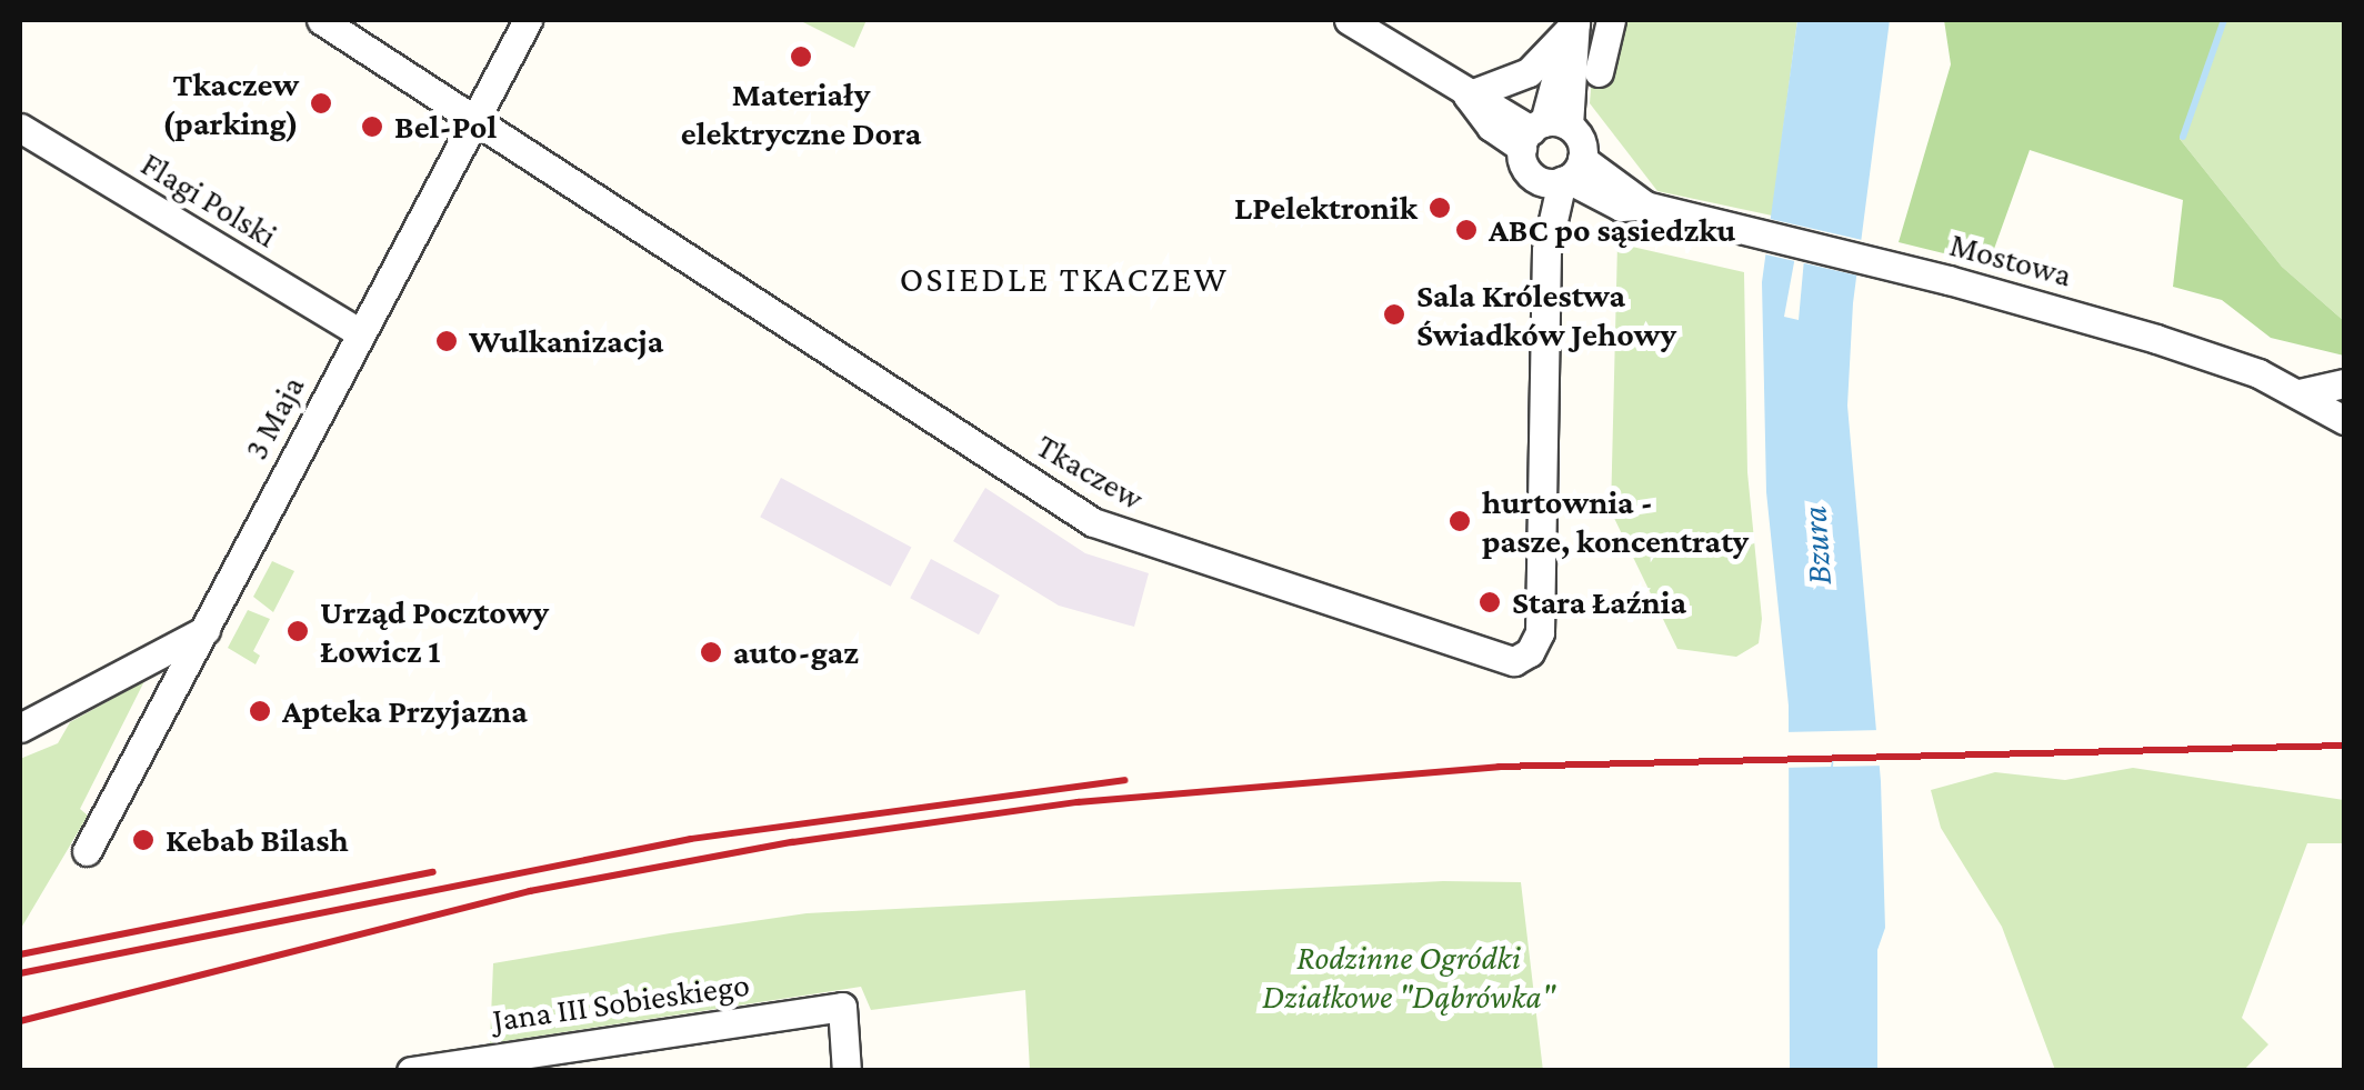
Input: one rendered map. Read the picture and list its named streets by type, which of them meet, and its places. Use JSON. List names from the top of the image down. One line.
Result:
{"streets":{"street":["Flagi Polski","Mostowa","3 Maja","Tkaczew","Jana III Sobieskiego"]},"crossings":[["Flagi Polski","3 Maja"],["Mostowa","Tkaczew"],["3 Maja","Tkaczew"]],"districts":["OSIEDLE TKACZEW"],"water":["Bzura"],"parks":["Rodzinne Ogródki Działkowe \"Dąbrówka\""],"places":["Materiały elektryczne Dora","Tkaczew (parking)","Bel-Pol","LPelektronik","ABC po sąsiedzku","Sala Królestwa Świadków Jehowy","Wulkanizacja","hurtownia - pasze, koncentraty","Stara Łaźnia","Urząd Pocztowy Łowicz 1","auto-gaz","Apteka Przyjazna","Kebab Bilash"]}
